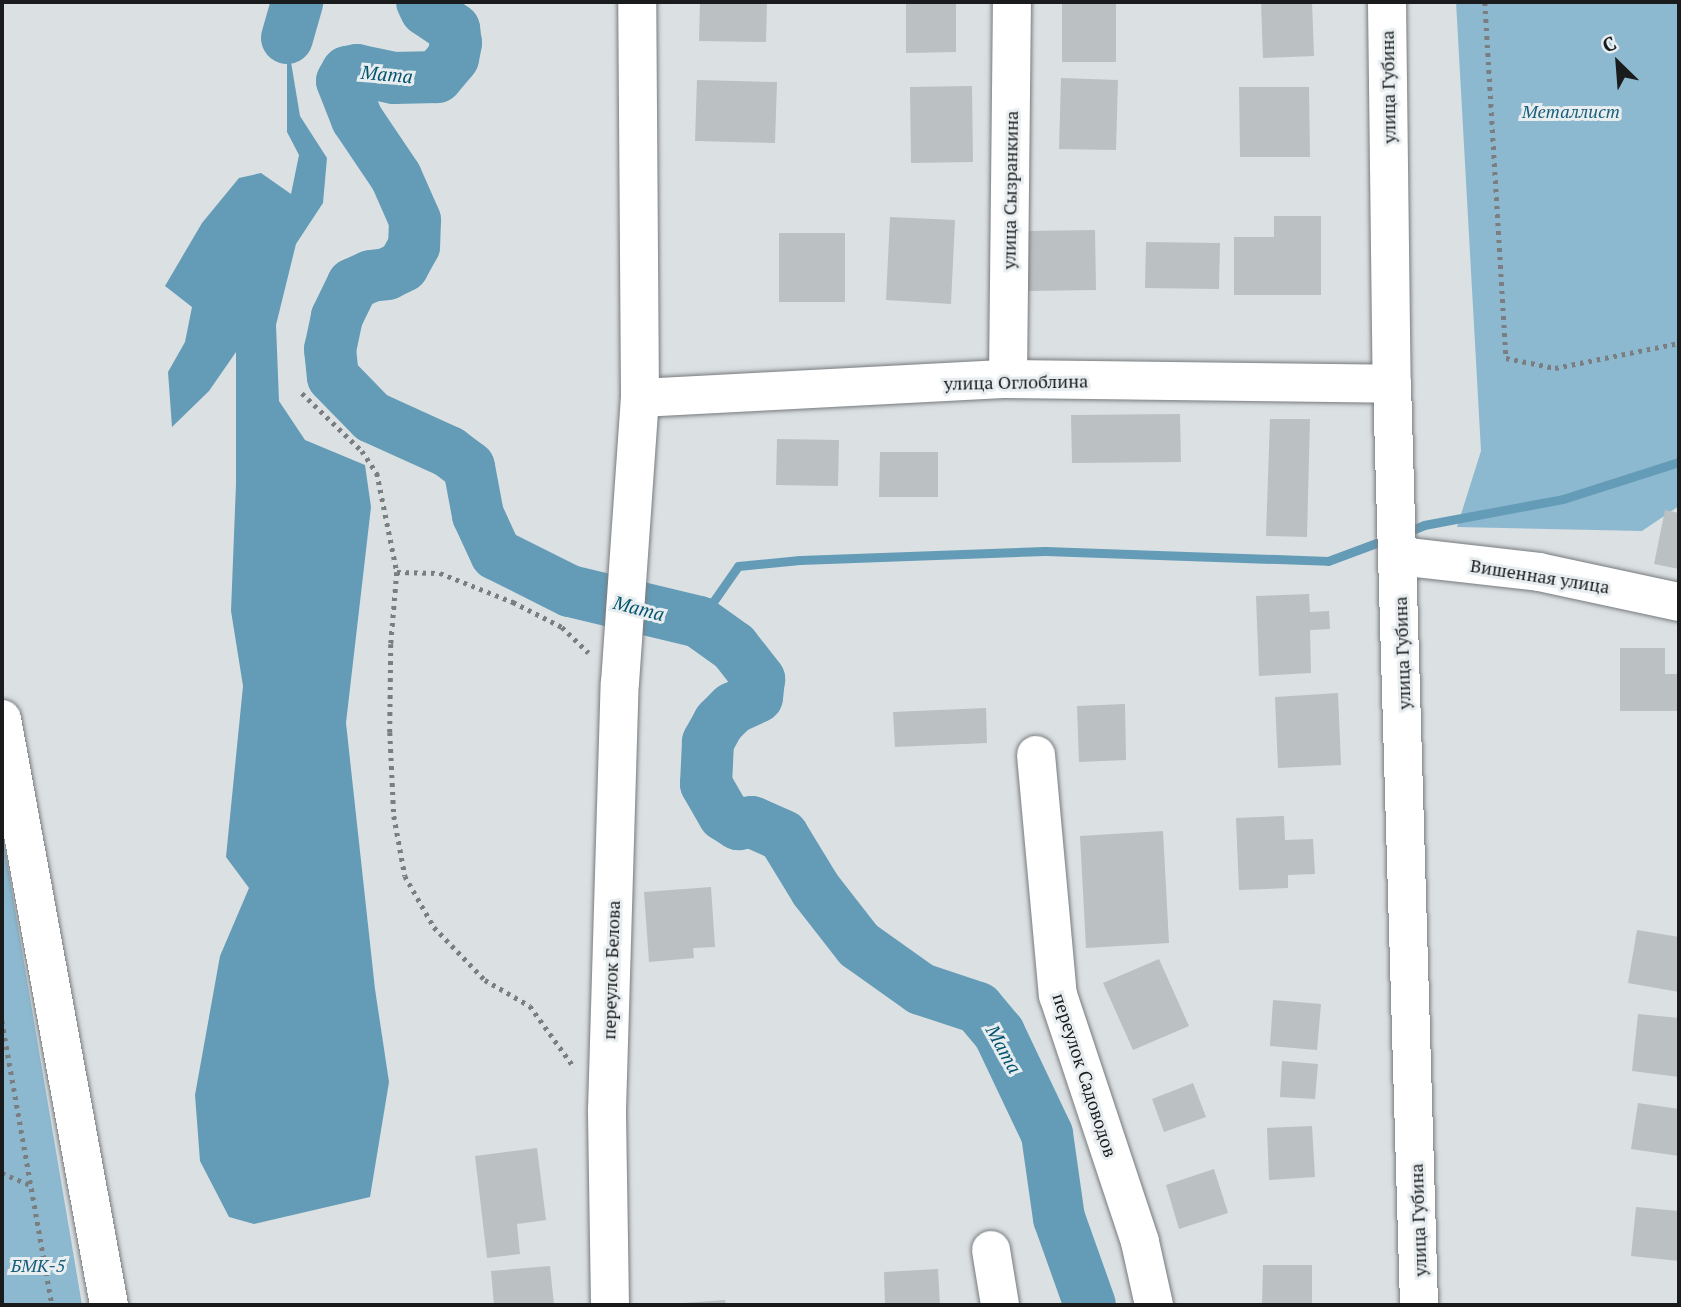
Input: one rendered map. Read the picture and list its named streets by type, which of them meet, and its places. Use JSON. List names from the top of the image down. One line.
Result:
{"streets":{"street":["улица Губина","улица Сызранкина","улица Оглоблина","Вишенная улица","переулок Белова","переулок Садоводов"]},"crossings":[["улица Губина","улица Оглоблина"],["улица Губина","Вишенная улица"],["улица Сызранкина","улица Оглоблина"],["улица Оглоблина","переулок Белова"]],"water":["Мата"],"parks":["Металлист","БМК-5"],"north":"top left"}
